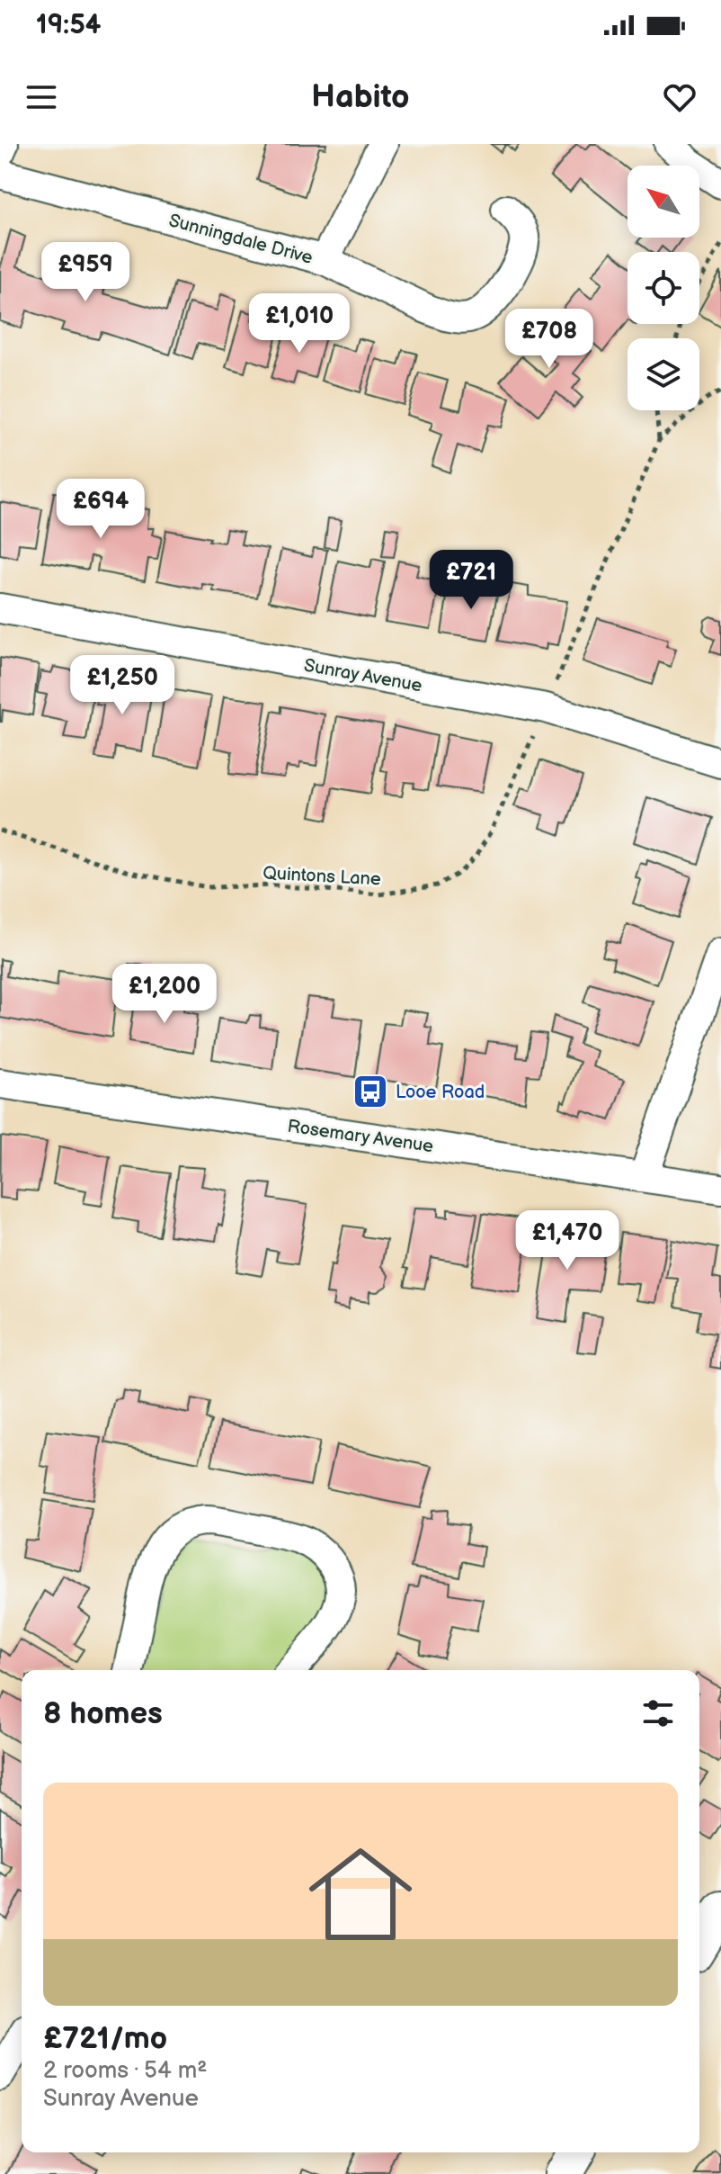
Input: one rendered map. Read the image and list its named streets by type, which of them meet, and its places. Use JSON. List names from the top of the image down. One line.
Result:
{"streets":{"street":["Sunningdale Drive","Sunray Avenue","Rosemary Avenue"],"path":["Quintons Lane"]},"crossings":[["Sunray Avenue","Quintons Lane"]],"places":{"bus stop":["Looe Road"]},"north":"top left","page":{"status":"19:54","header":"Habito","price":["£959","£1,010","£708","£694","£721","£1,250","£1,200","£1,470"],"heading":"8 homes","list":[{"name":"£721/mo","note":"2 rooms · 54 m² · Sunray Avenue"}]}}
